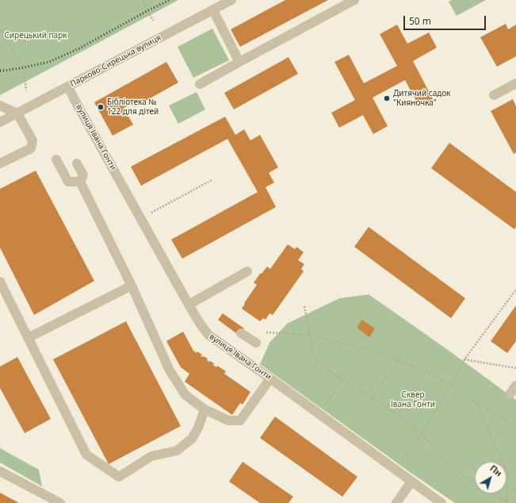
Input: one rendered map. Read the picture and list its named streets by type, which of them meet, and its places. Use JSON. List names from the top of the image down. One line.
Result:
{"streets":{"street":["Парково-Сирецька вулиця","вулиця Івана Гонти"]},"crossings":[["Парково-Сирецька вулиця","вулиця Івана Гонти"]],"parks":["Сирецький парк","Сквер Івана Гонти"],"places":["Дитячий садок \"Кияночка\"","Бібліотека № 122 для дітей"],"scale_bar":"50 m","north":"top right"}
